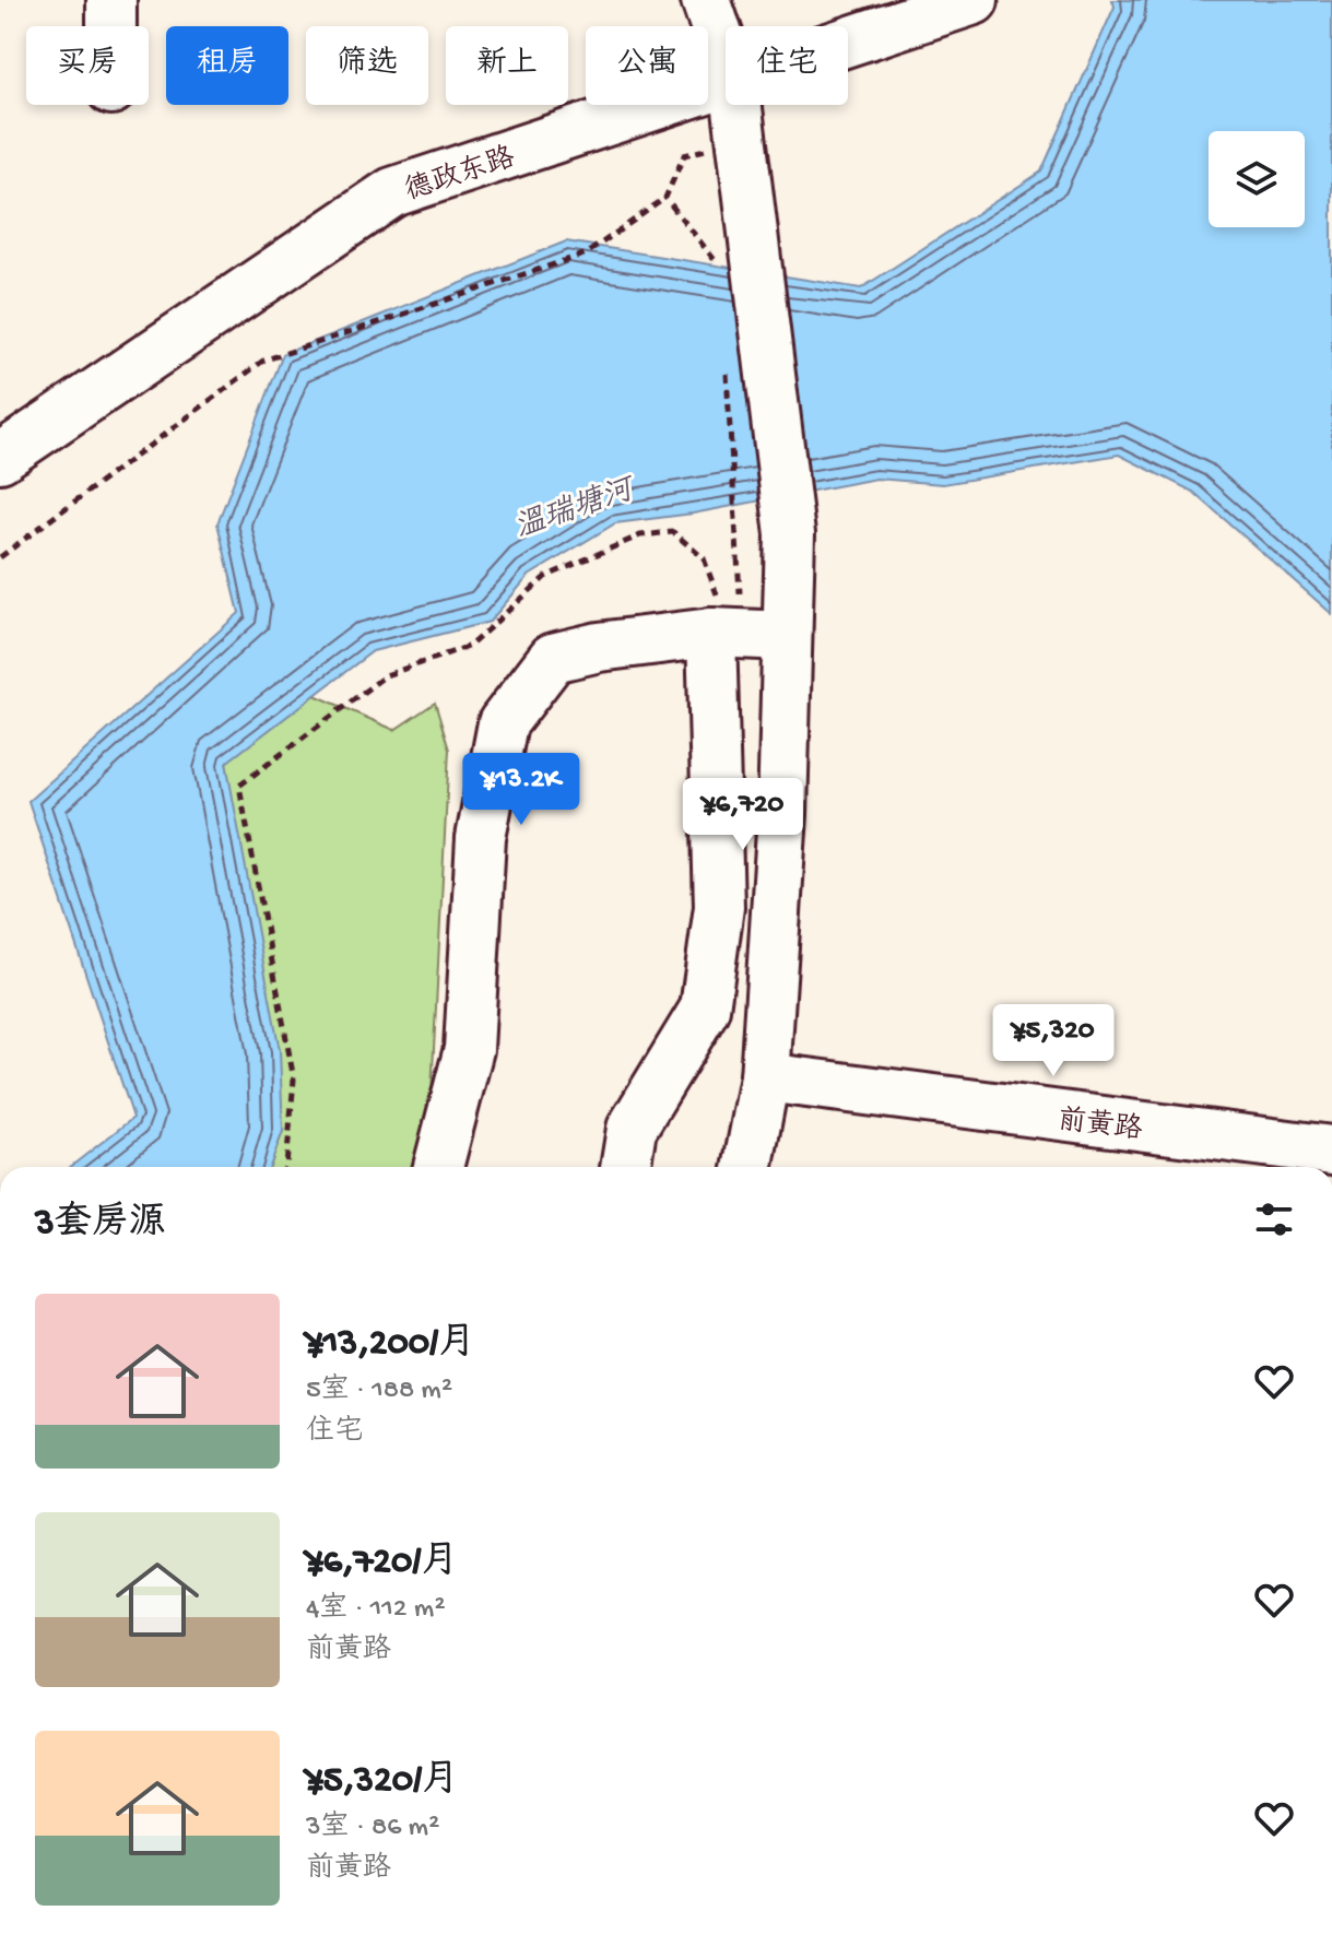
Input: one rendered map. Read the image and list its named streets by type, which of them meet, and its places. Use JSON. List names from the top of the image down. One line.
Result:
{"streets":{"street":["德政东路","前黄路"]},"water":["温瑞塘河"],"page":{"chip":["买房","租房","筛选","新上","公寓","住宅"],"price":["¥13.2K","¥6,720","¥5,320"],"heading":"3套房源","list":[{"name":"¥13,200/月","note":"5室 · 188 m² · 住宅"},{"name":"¥6,720/月","note":"4室 · 112 m² · 前黄路"},{"name":"¥5,320/月","note":"3室 · 86 m² · 前黄路"}]}}
